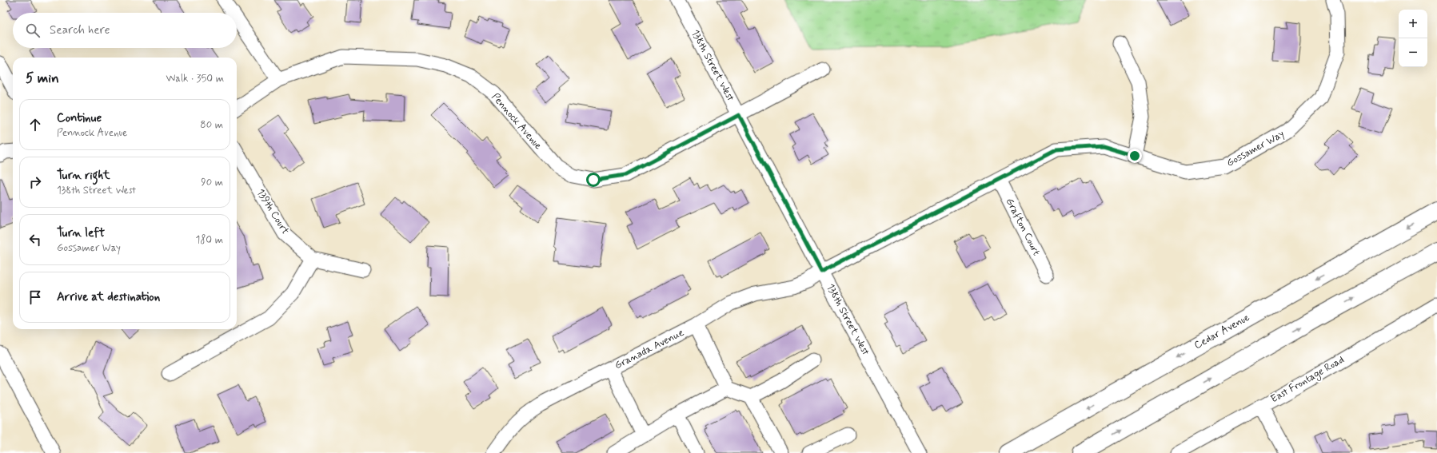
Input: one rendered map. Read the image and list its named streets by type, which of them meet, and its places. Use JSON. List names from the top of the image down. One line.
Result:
{"streets":{"highway":["Cedar Avenue"],"street":["138th Street West","Pennock Avenue","Gossamer Way","139th Court","Grafton Court","Granada Avenue","East Frontage Road"]},"crossings":[["138th Street West","Pennock Avenue"],["138th Street West","Gossamer Way"],["138th Street West","Granada Avenue"],["Gossamer Way","Grafton Court"],["Gossamer Way","Granada Avenue"]],"page":{"map_buttons":["+","−"],"search":"Search here","heading":["5 min","Walk · 350 m"],"list":[["Continue","Pennock Avenue","80 m"],["Turn right","138th Street West","90 m"],["Turn left","Gossamer Way","180 m"],"Arrive at destination"]}}
